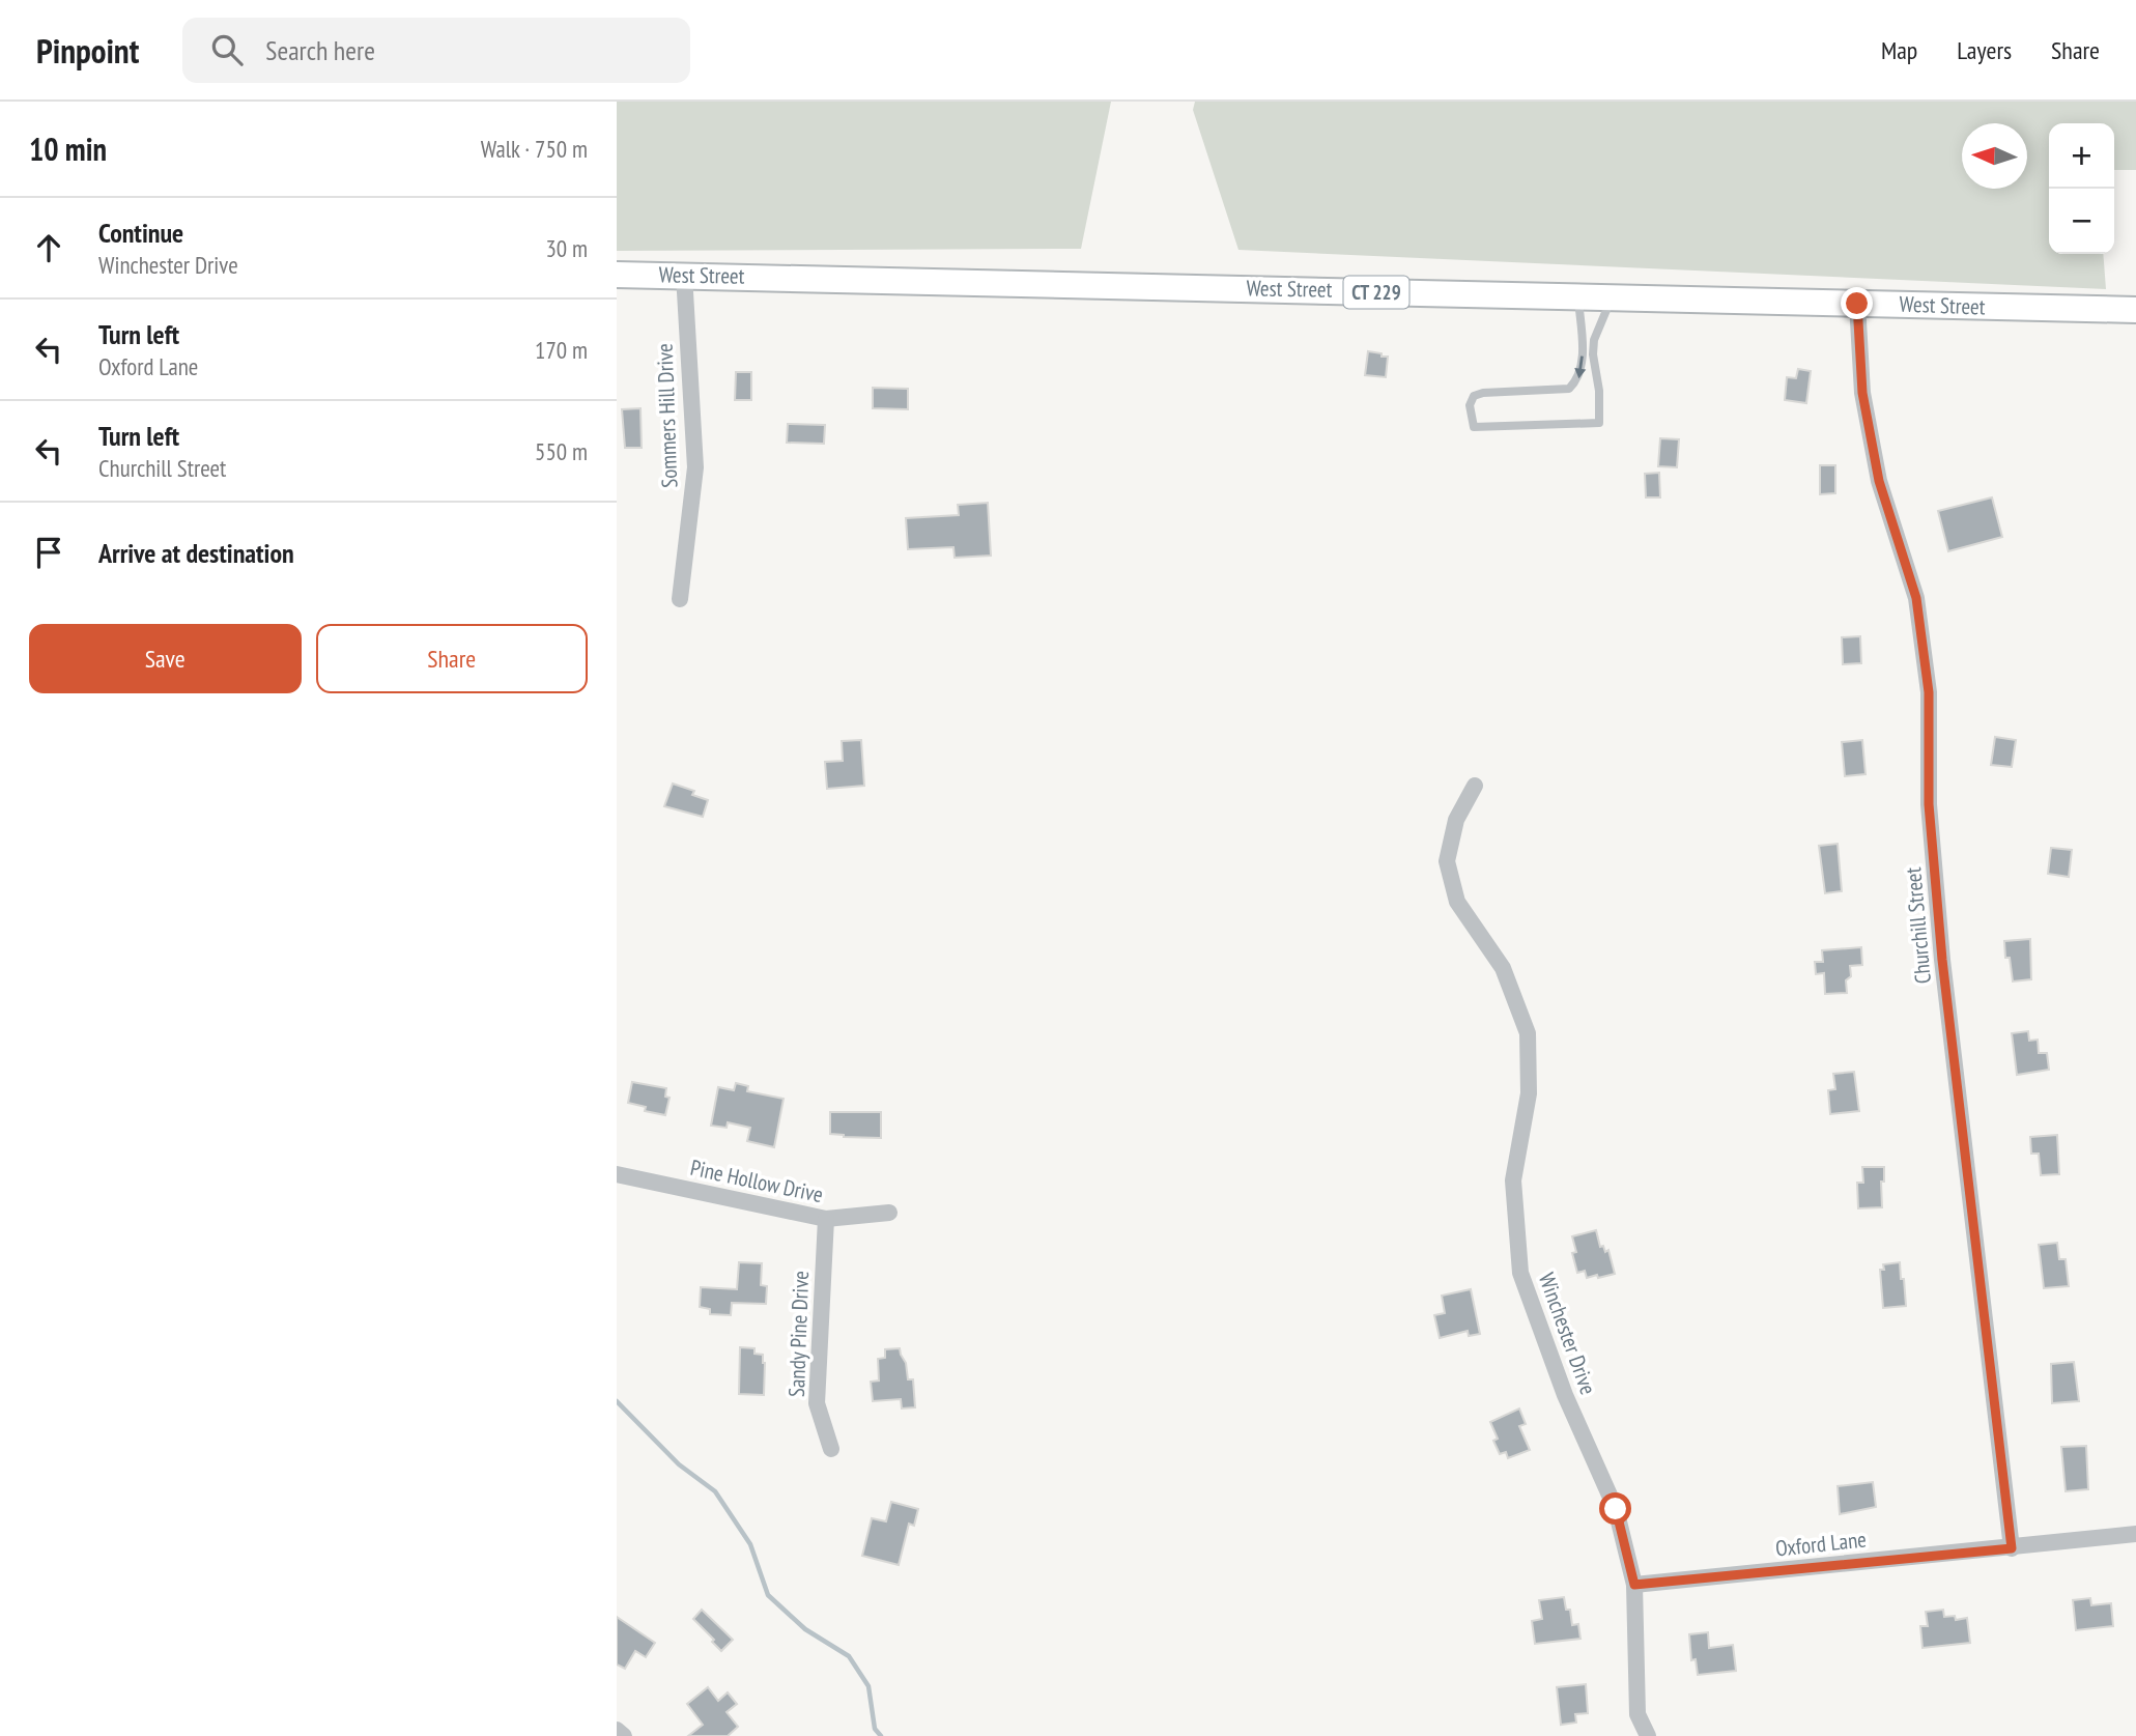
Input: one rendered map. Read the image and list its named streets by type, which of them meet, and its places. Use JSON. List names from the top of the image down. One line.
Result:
{"streets":{"main road":["West Street","CT 229"],"street":["Sommers Hill Drive","Churchill Street","Pine Hollow Drive","Sandy Pine Drive","Winchester Drive","Oxford Lane"]},"crossings":[["West Street","Sommers Hill Drive"],["West Street","Churchill Street"],["Churchill Street","Oxford Lane"],["Pine Hollow Drive","Sandy Pine Drive"],["Winchester Drive","Oxford Lane"]],"north":"left","page":{"header":"Pinpoint","search":"Search here","nav":["Map","Layers","Share"],"heading":["10 min","Walk · 750 m"],"map_buttons":["+","−"],"list":[["Continue","Winchester Drive","30 m"],["Turn left","Oxford Lane","170 m"],["Turn left","Churchill Street","550 m"],"Arrive at destination"],"buttons":["Save","Share"]}}
